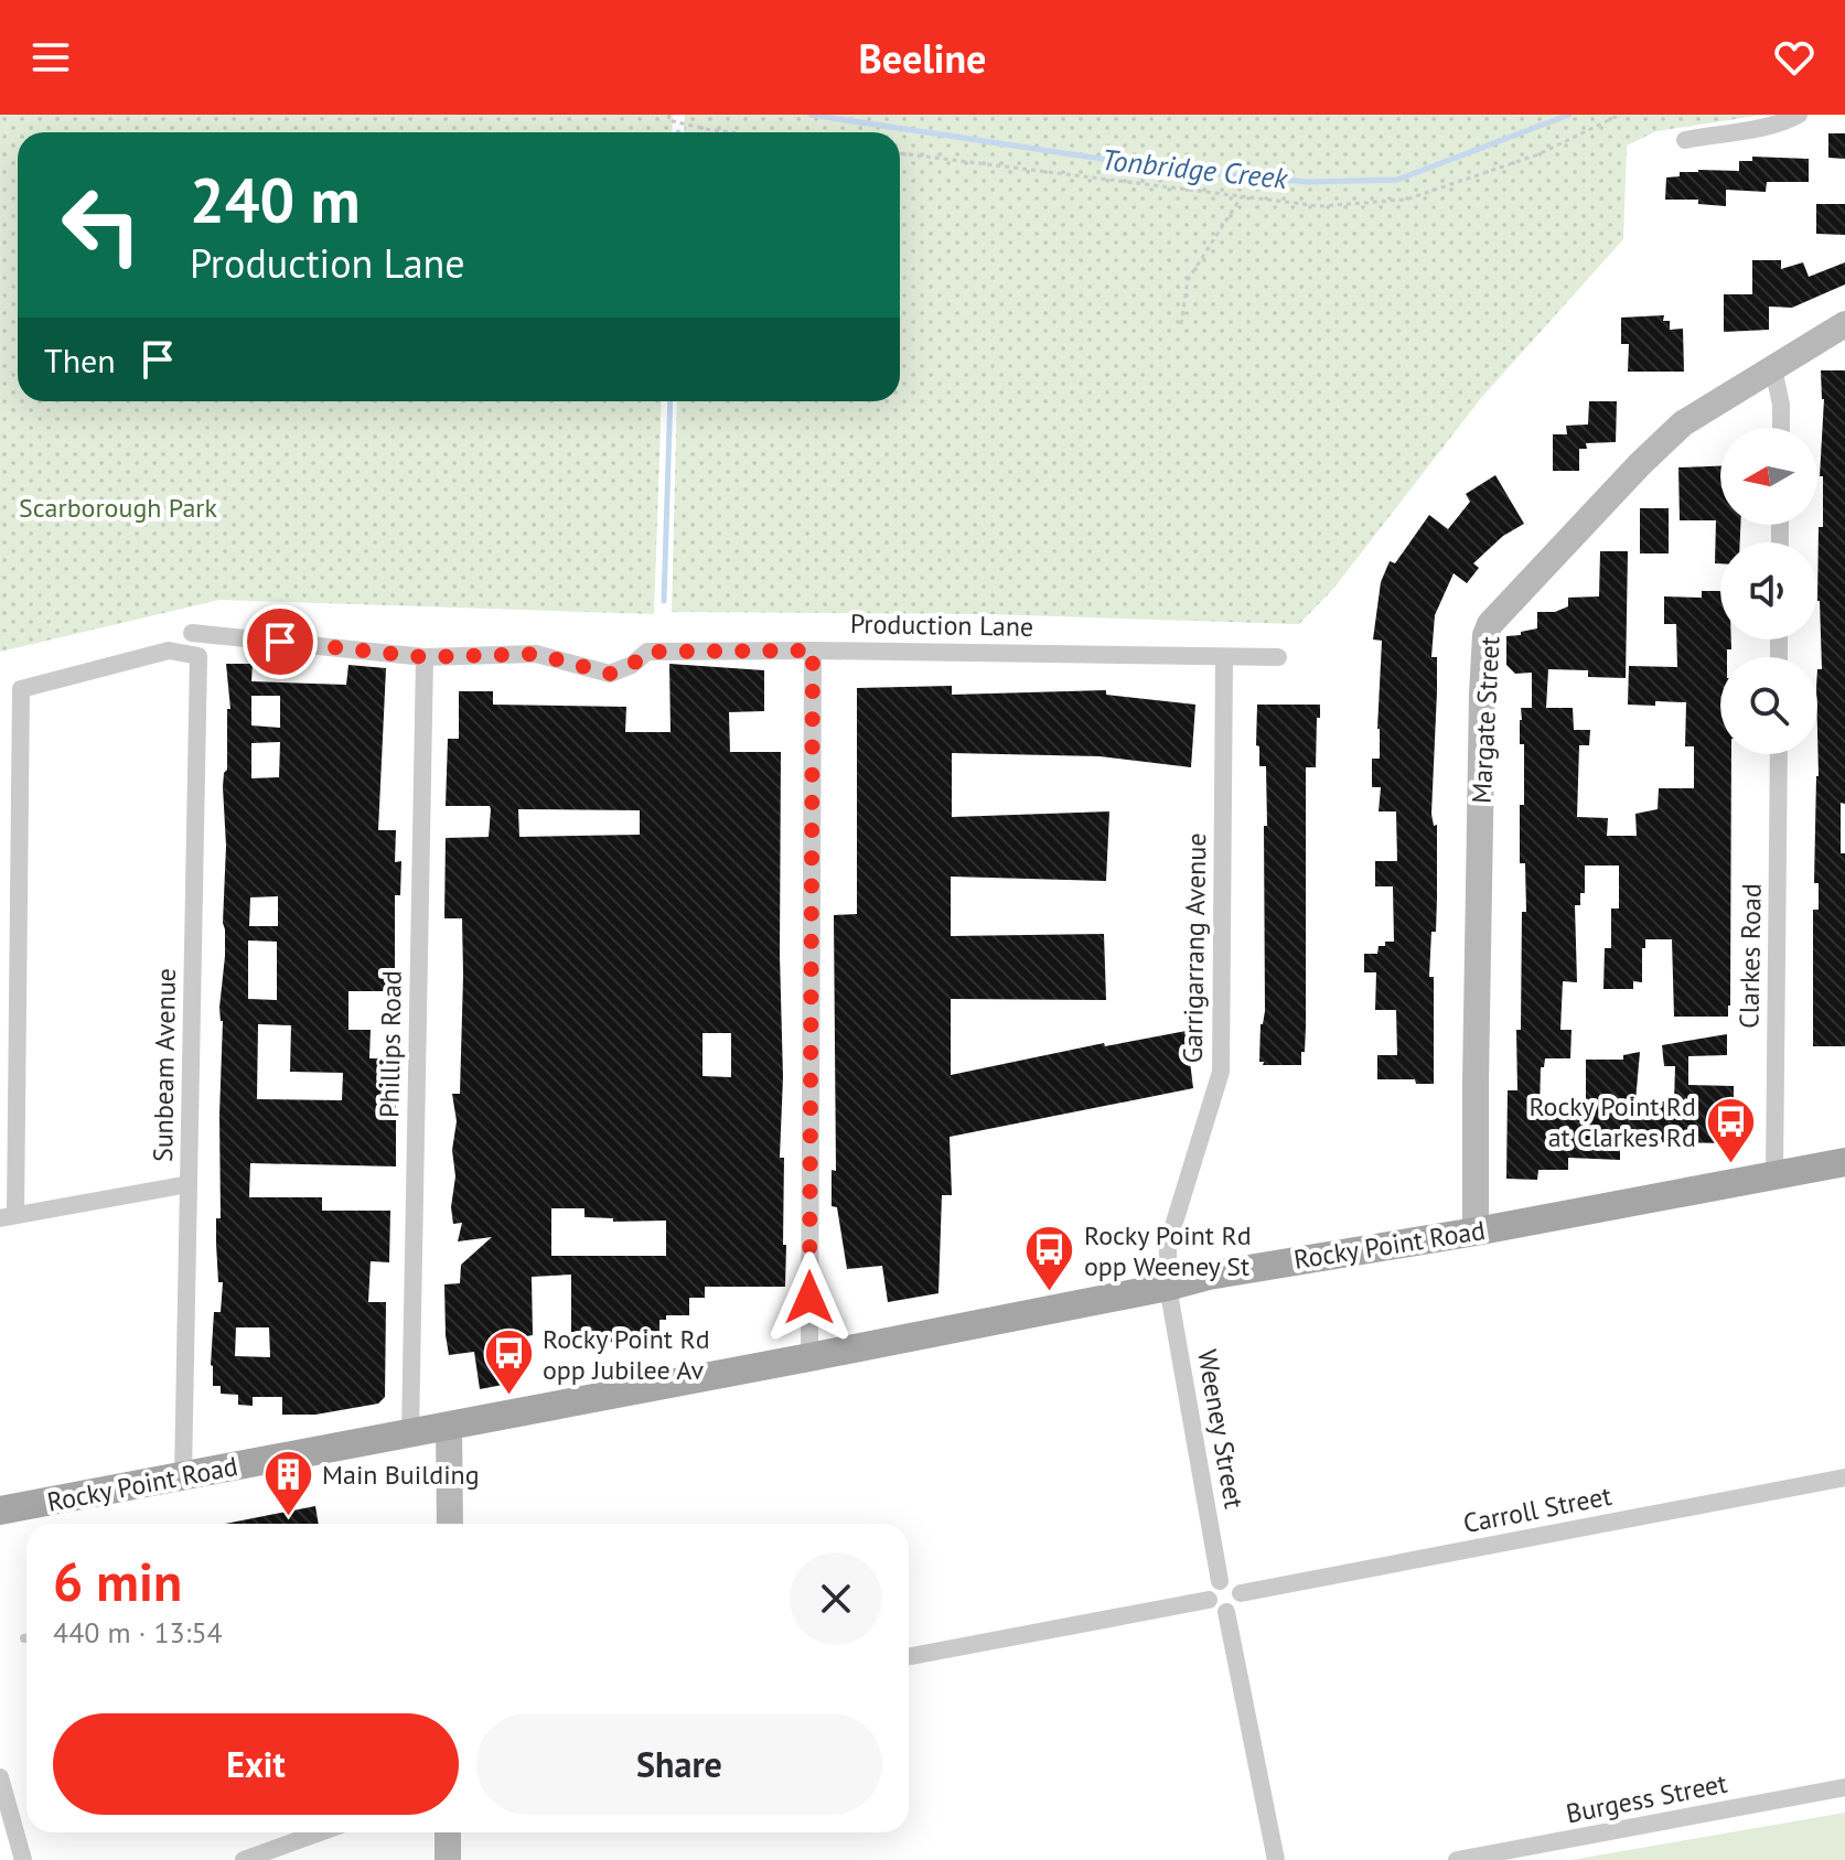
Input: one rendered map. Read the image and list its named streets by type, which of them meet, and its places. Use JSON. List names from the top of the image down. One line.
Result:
{"streets":{"main road":["Rocky Point Road"],"street":["Production Lane","Margate Street","Garrigarrang Avenue","Clarkes Road","Phillips Road","Sunbeam Avenue","Weeney Street","Carroll Street","Burgess Street"]},"crossings":[["Production Lane","Garrigarrang Avenue"],["Production Lane","Phillips Road"],["Margate Street","Rocky Point Road"],["Garrigarrang Avenue","Rocky Point Road"],["Garrigarrang Avenue","Weeney Street"],["Clarkes Road","Rocky Point Road"],["Phillips Road","Rocky Point Road"],["Sunbeam Avenue","Rocky Point Road"],["Rocky Point Road","Weeney Street"],["Weeney Street","Carroll Street"]],"water":["Tonbridge Creek"],"parks":["Scarborough Park"],"places":{"bus stop":["Rocky Point Rd at Clarkes Rd","Rocky Point Rd opp Weeney St","Rocky Point Rd opp Jubilee Av"],"building":["Main Building"]},"north":"left","page":{"header":"Beeline","turn":["240 m","Production Lane"],"then":"Then","heading":["6 min","440 m · 13:54"],"buttons":["Exit","Share"]}}
